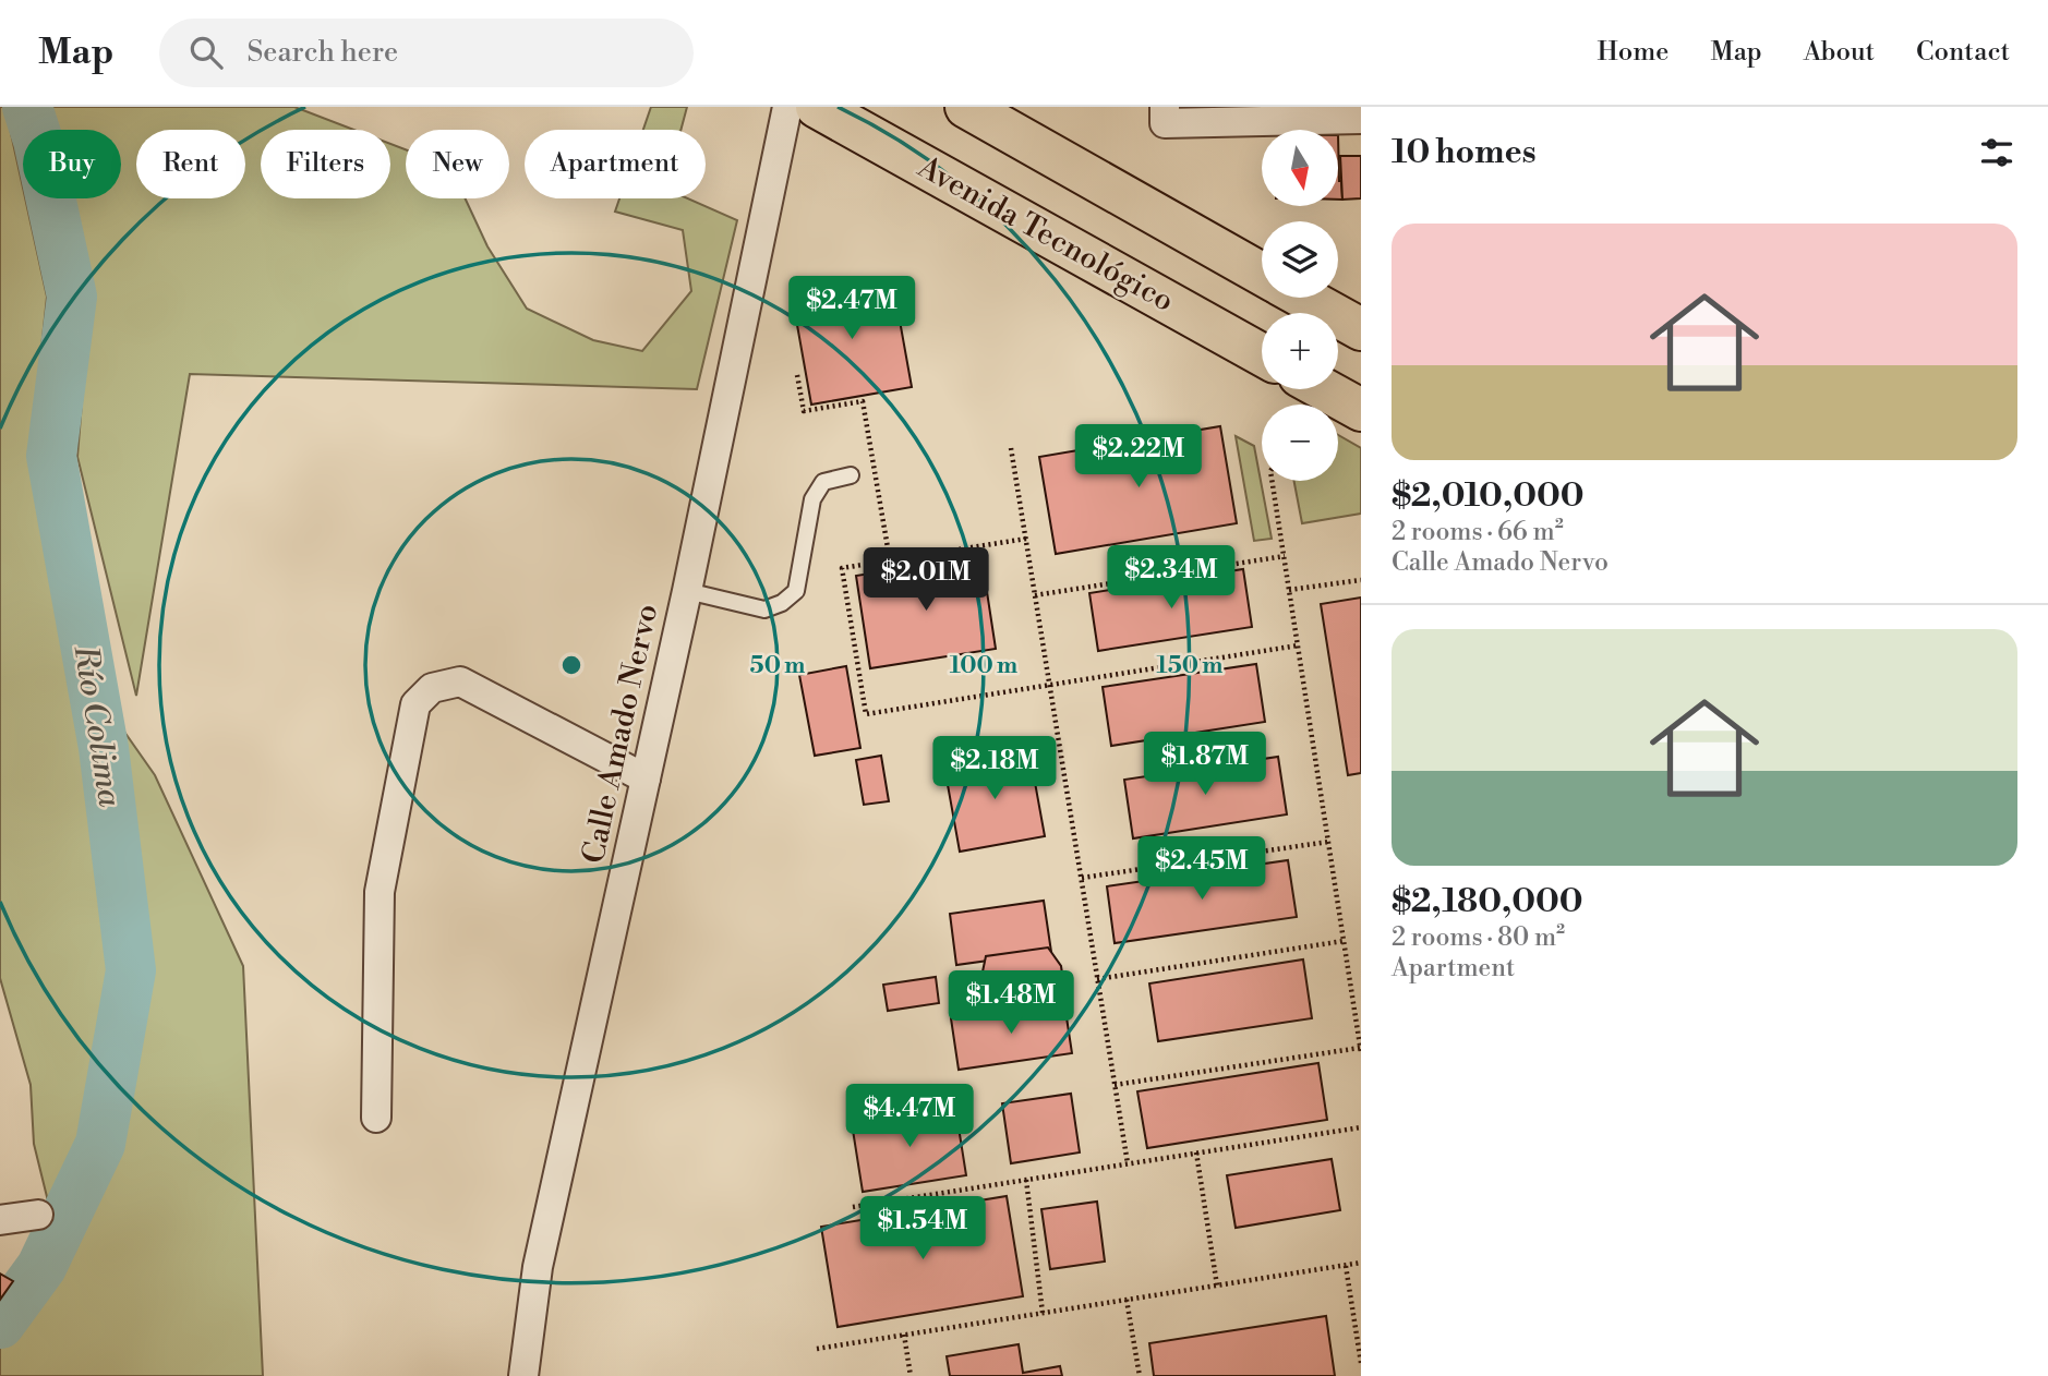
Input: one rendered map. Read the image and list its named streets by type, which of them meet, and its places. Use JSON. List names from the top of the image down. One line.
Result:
{"streets":{"main road":["Avenida Tecnológico"],"street":["Calle Amado Nervo"]},"water":["Río Colima"],"north":"bottom","page":{"header":"Map","search":"Search here","nav":["Home","Map","About","Contact"],"heading":"10 homes","map_buttons":["+","−"],"chip":["Buy","Rent","Filters","New","Apartment"],"list":[{"name":"$2,010,000","note":"2 rooms · 66 m² · Calle Amado Nervo"},{"name":"$2,180,000","note":"2 rooms · 80 m² · Apartment"}],"price":["$2.47M","$2.22M","$2.34M","$2.01M","$1.87M","$2.18M","$2.45M","$1.48M","$4.47M","$1.54M"]},"rings":["50 m","100 m","150 m"]}
